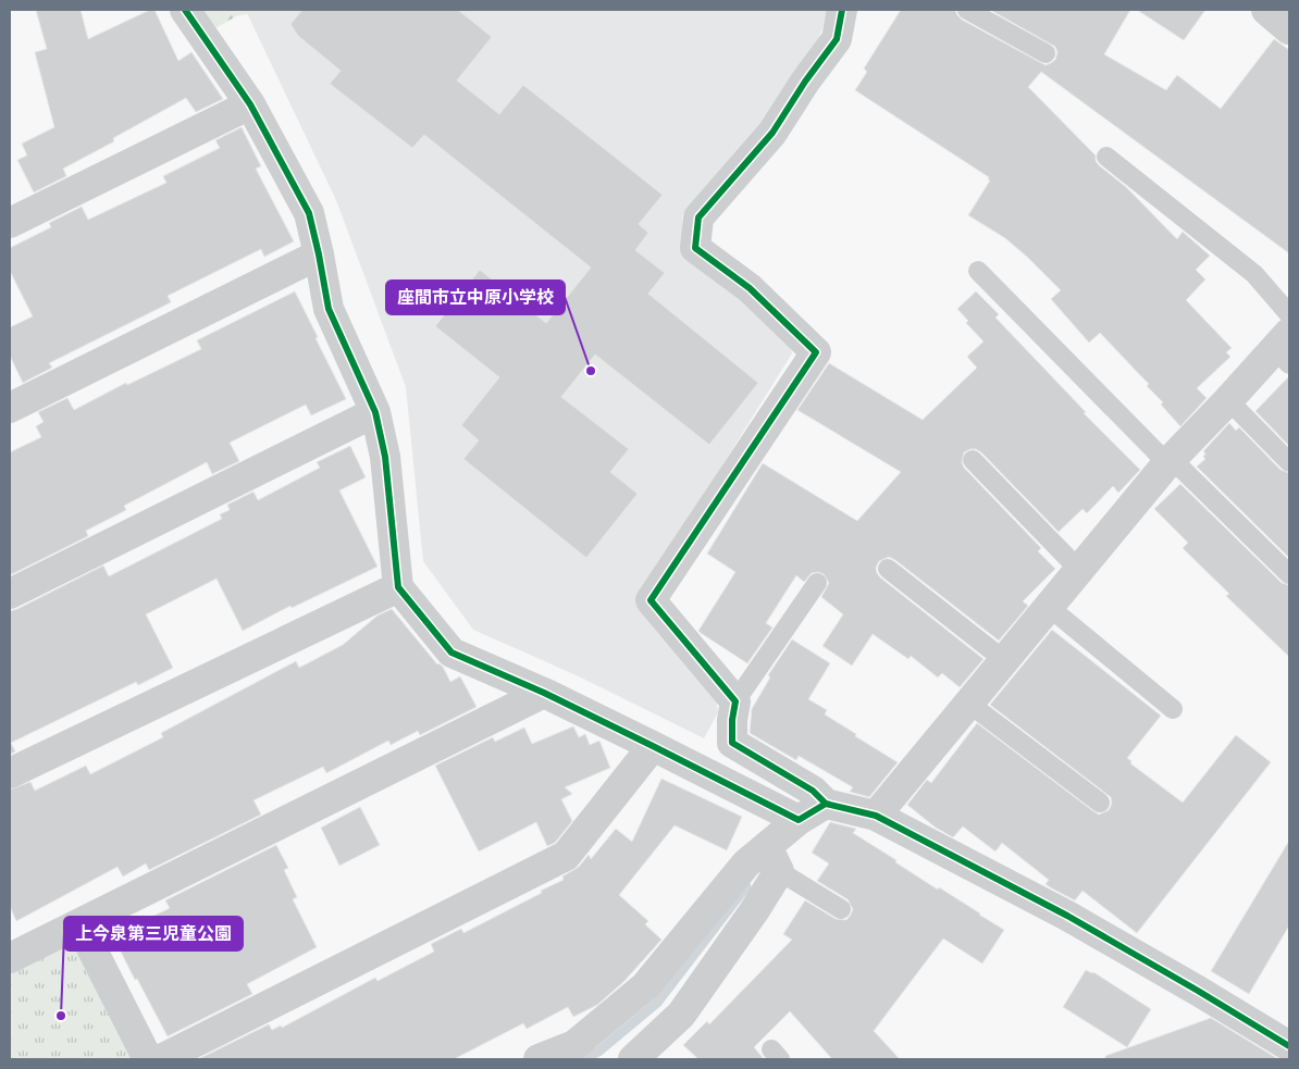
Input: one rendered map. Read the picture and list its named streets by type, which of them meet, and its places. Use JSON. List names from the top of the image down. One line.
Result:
{"places":["座間市立中原小学校","上今泉第三児童公園"]}
